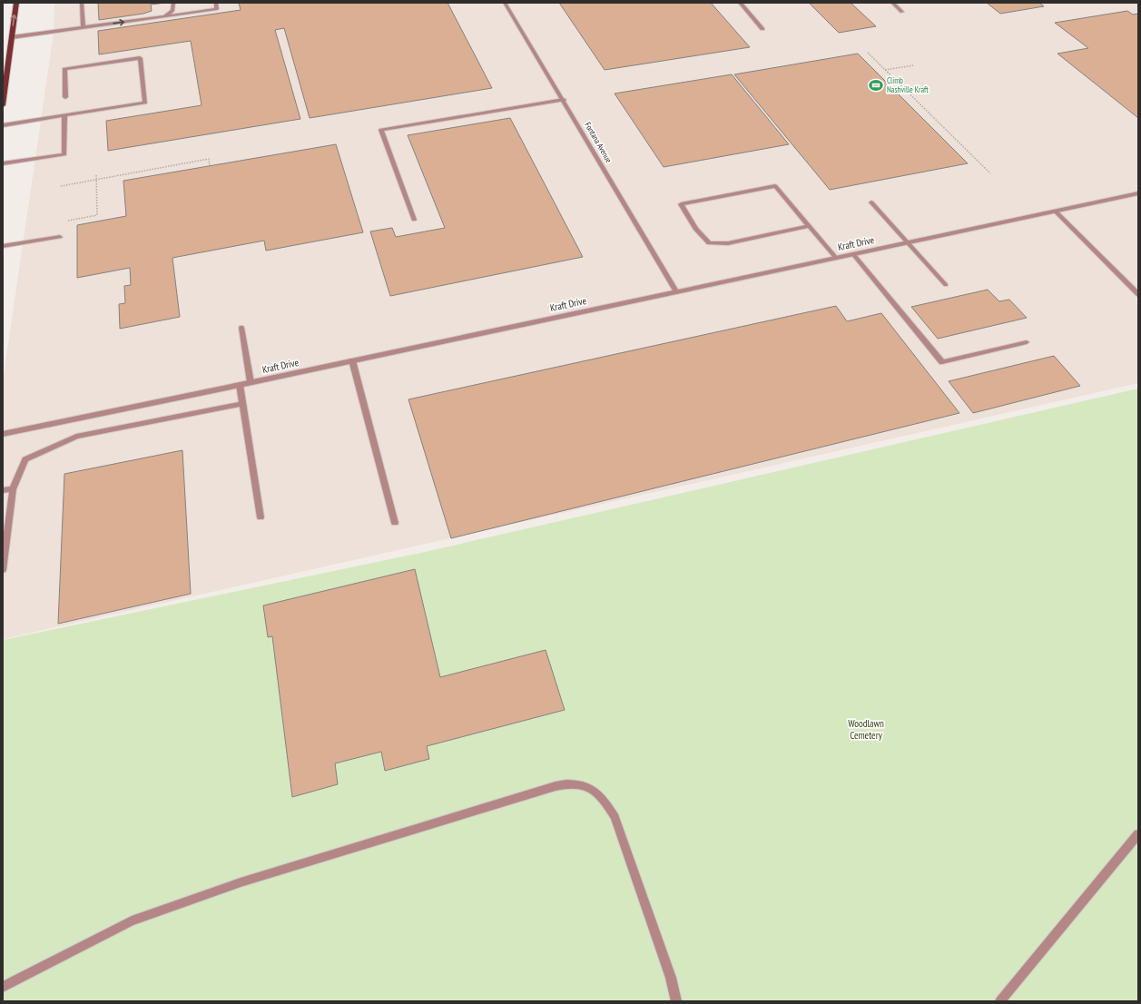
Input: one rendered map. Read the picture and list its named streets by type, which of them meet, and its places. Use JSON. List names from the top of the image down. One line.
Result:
{"streets":{"street":["Fontana Avenue","Kraft Drive"]},"crossings":[["Fontana Avenue","Kraft Drive"]],"parks":["Woodlawn Cemetery"],"places":{"sports":["Climb Nashville Kraft"]}}
